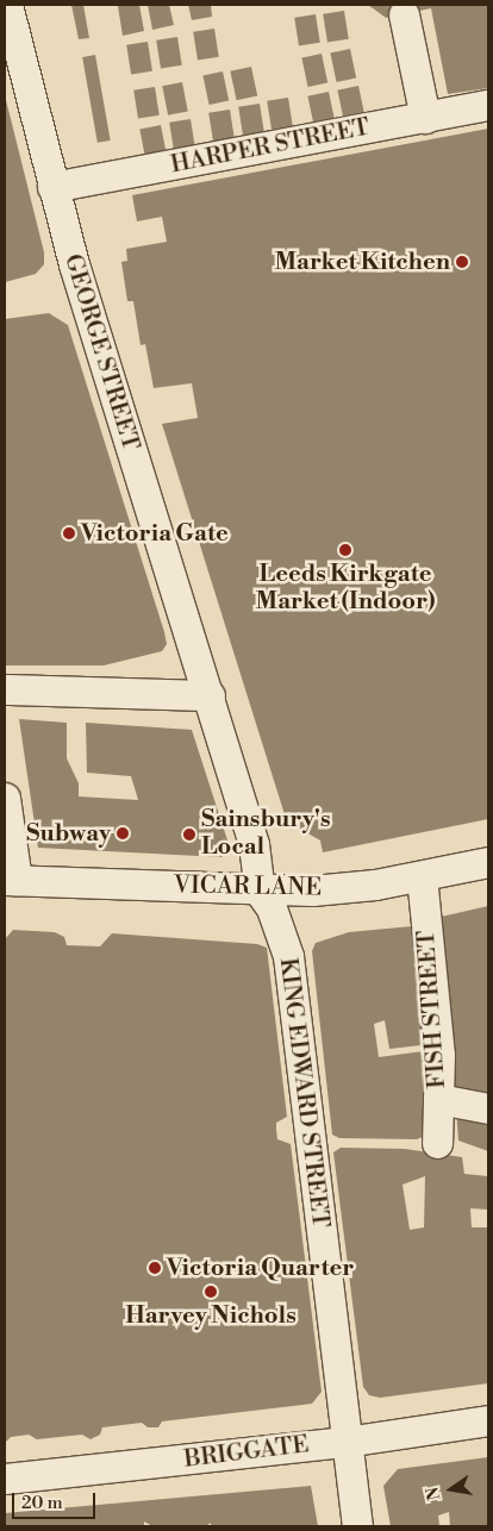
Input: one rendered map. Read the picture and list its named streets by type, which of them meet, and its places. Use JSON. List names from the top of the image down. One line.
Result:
{"streets":{"street":["HARPER STREET","GEORGE STREET","VICAR LANE","FISH STREET","KING EDWARD STREET","BRIGGATE"]},"crossings":[["HARPER STREET","GEORGE STREET"],["GEORGE STREET","VICAR LANE"],["GEORGE STREET","KING EDWARD STREET"],["VICAR LANE","FISH STREET"],["VICAR LANE","KING EDWARD STREET"],["KING EDWARD STREET","BRIGGATE"]],"places":["Market Kitchen","Victoria Gate","Leeds Kirkgate Market (Indoor)","Subway","Sainsbury's Local","Victoria Quarter","Harvey Nichols"],"scale_bar":"20 m","north":"left"}
